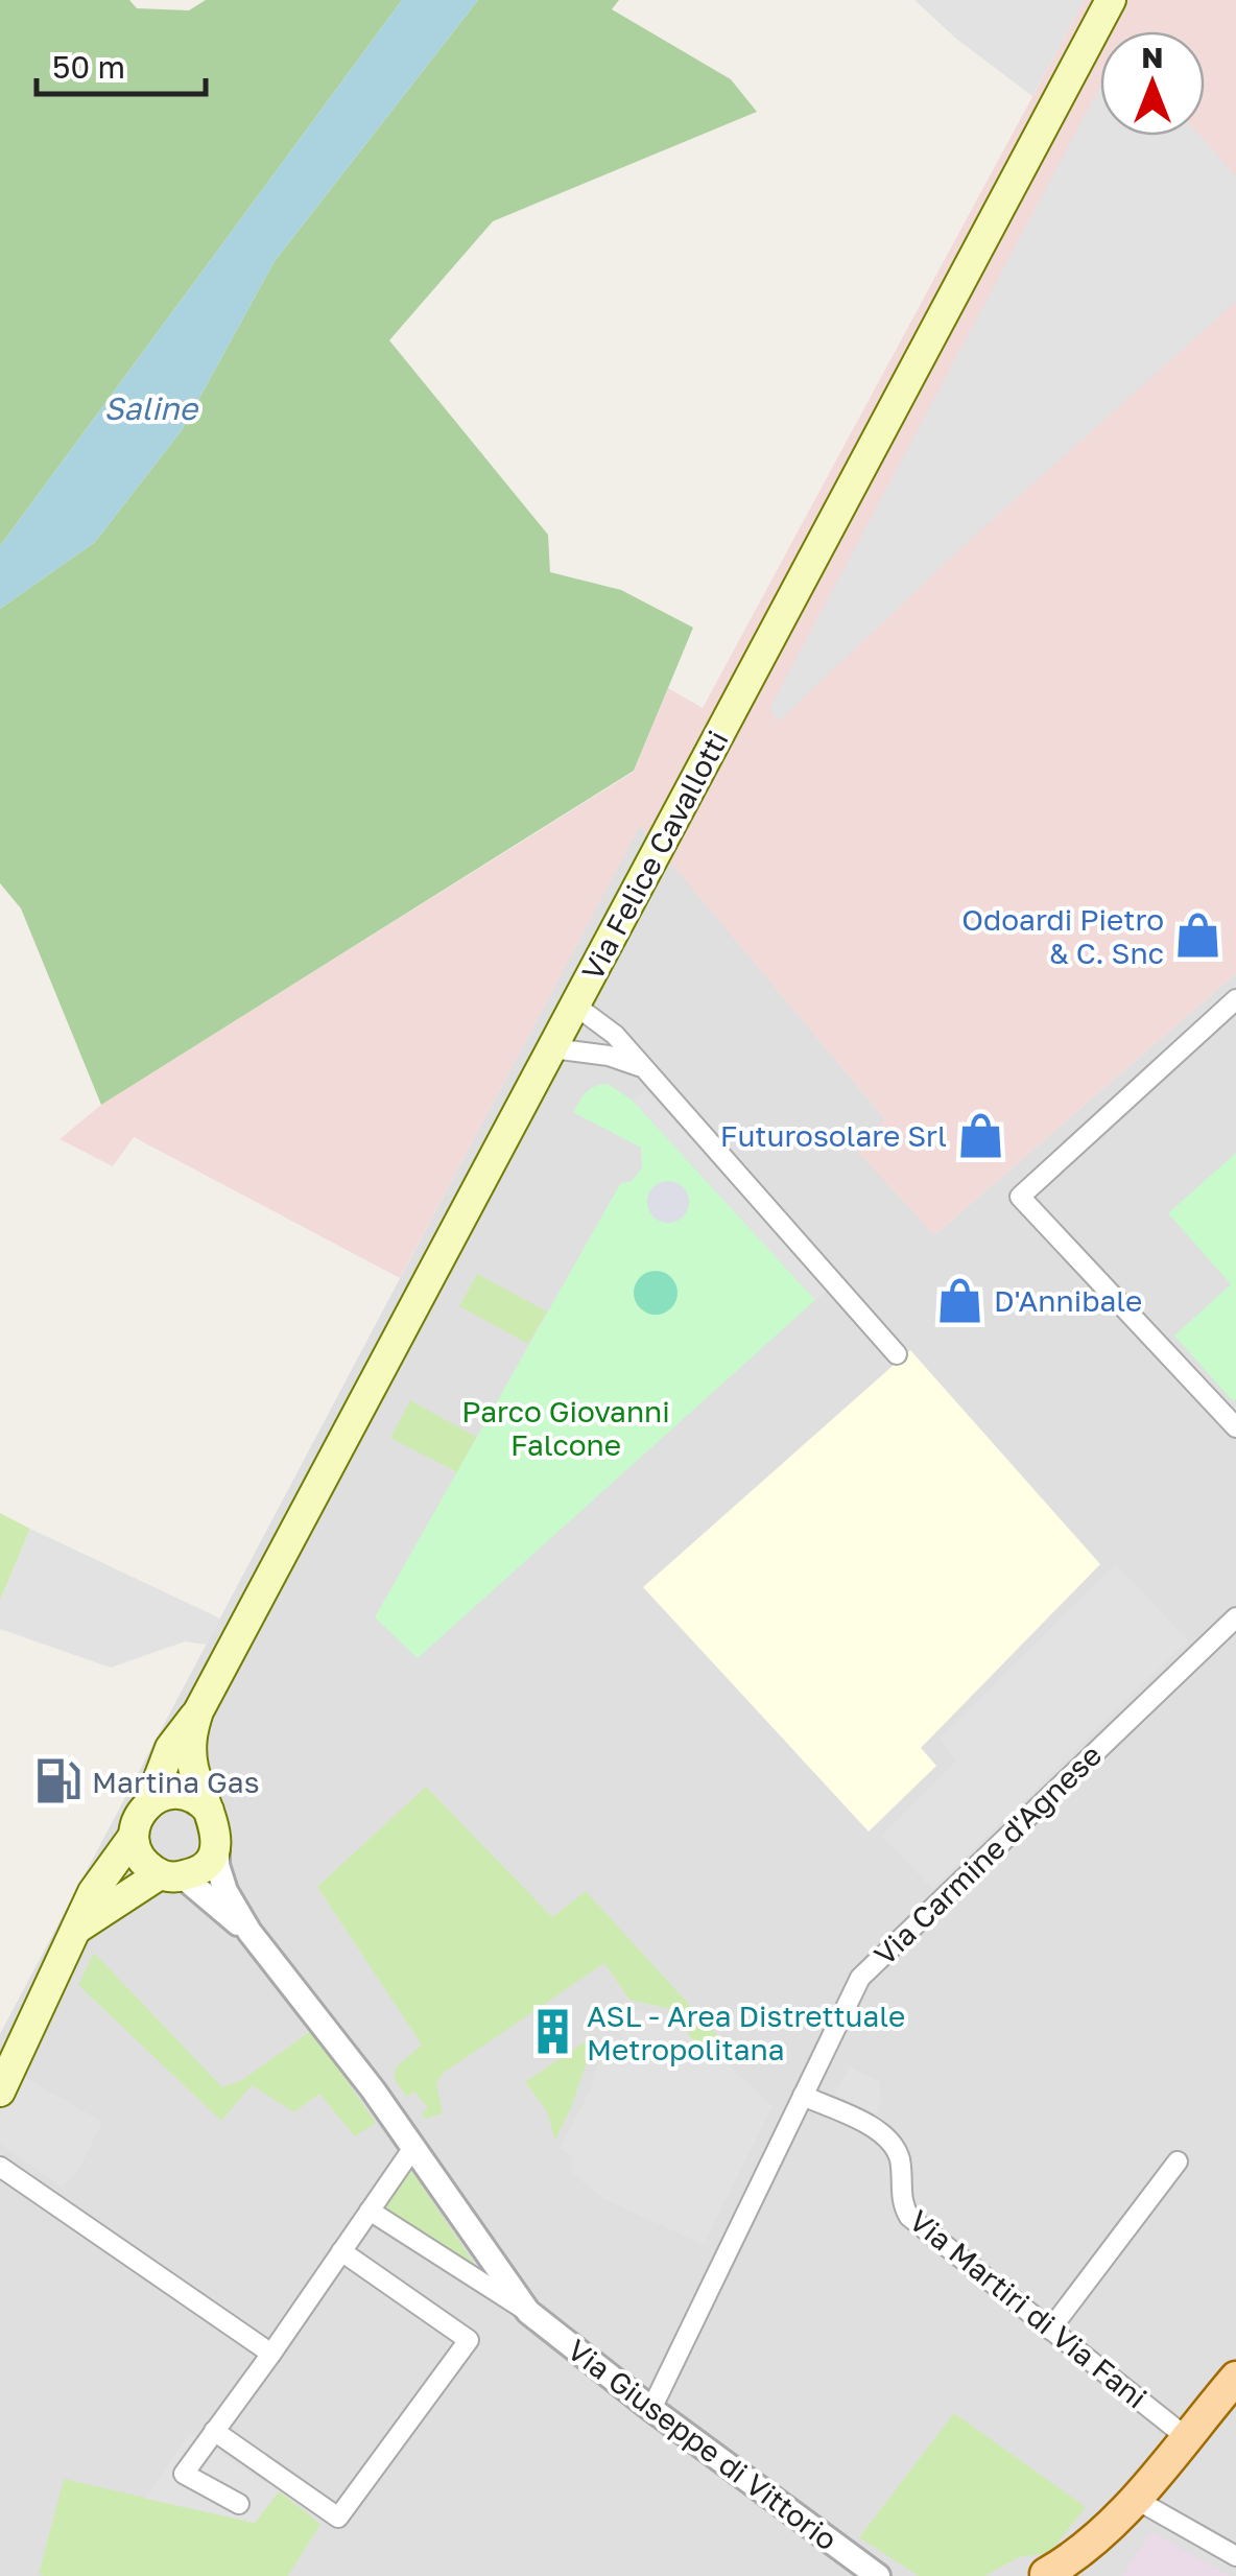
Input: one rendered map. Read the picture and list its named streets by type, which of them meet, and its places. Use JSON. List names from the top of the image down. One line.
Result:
{"streets":{"main road":["Via Felice Cavallotti"],"street":["Via Carmine d'Agnese","Via Martiri di Via Fani","Via Giuseppe di Vittorio"]},"crossings":[["Via Felice Cavallotti","Via Giuseppe di Vittorio"],["Via Carmine d'Agnese","Via Martiri di Via Fani"],["Via Carmine d'Agnese","Via Giuseppe di Vittorio"]],"water":["Saline"],"parks":["Parco Giovanni Falcone"],"places":{"shop":["Odoardi Pietro & C. Snc","Futurosolare Srl","D'Annibale"],"fuel station":["Martina Gas"],"building":["ASL - Area Distrettuale Metropolitana"]},"scale_bar":"50 m","north":"top"}
